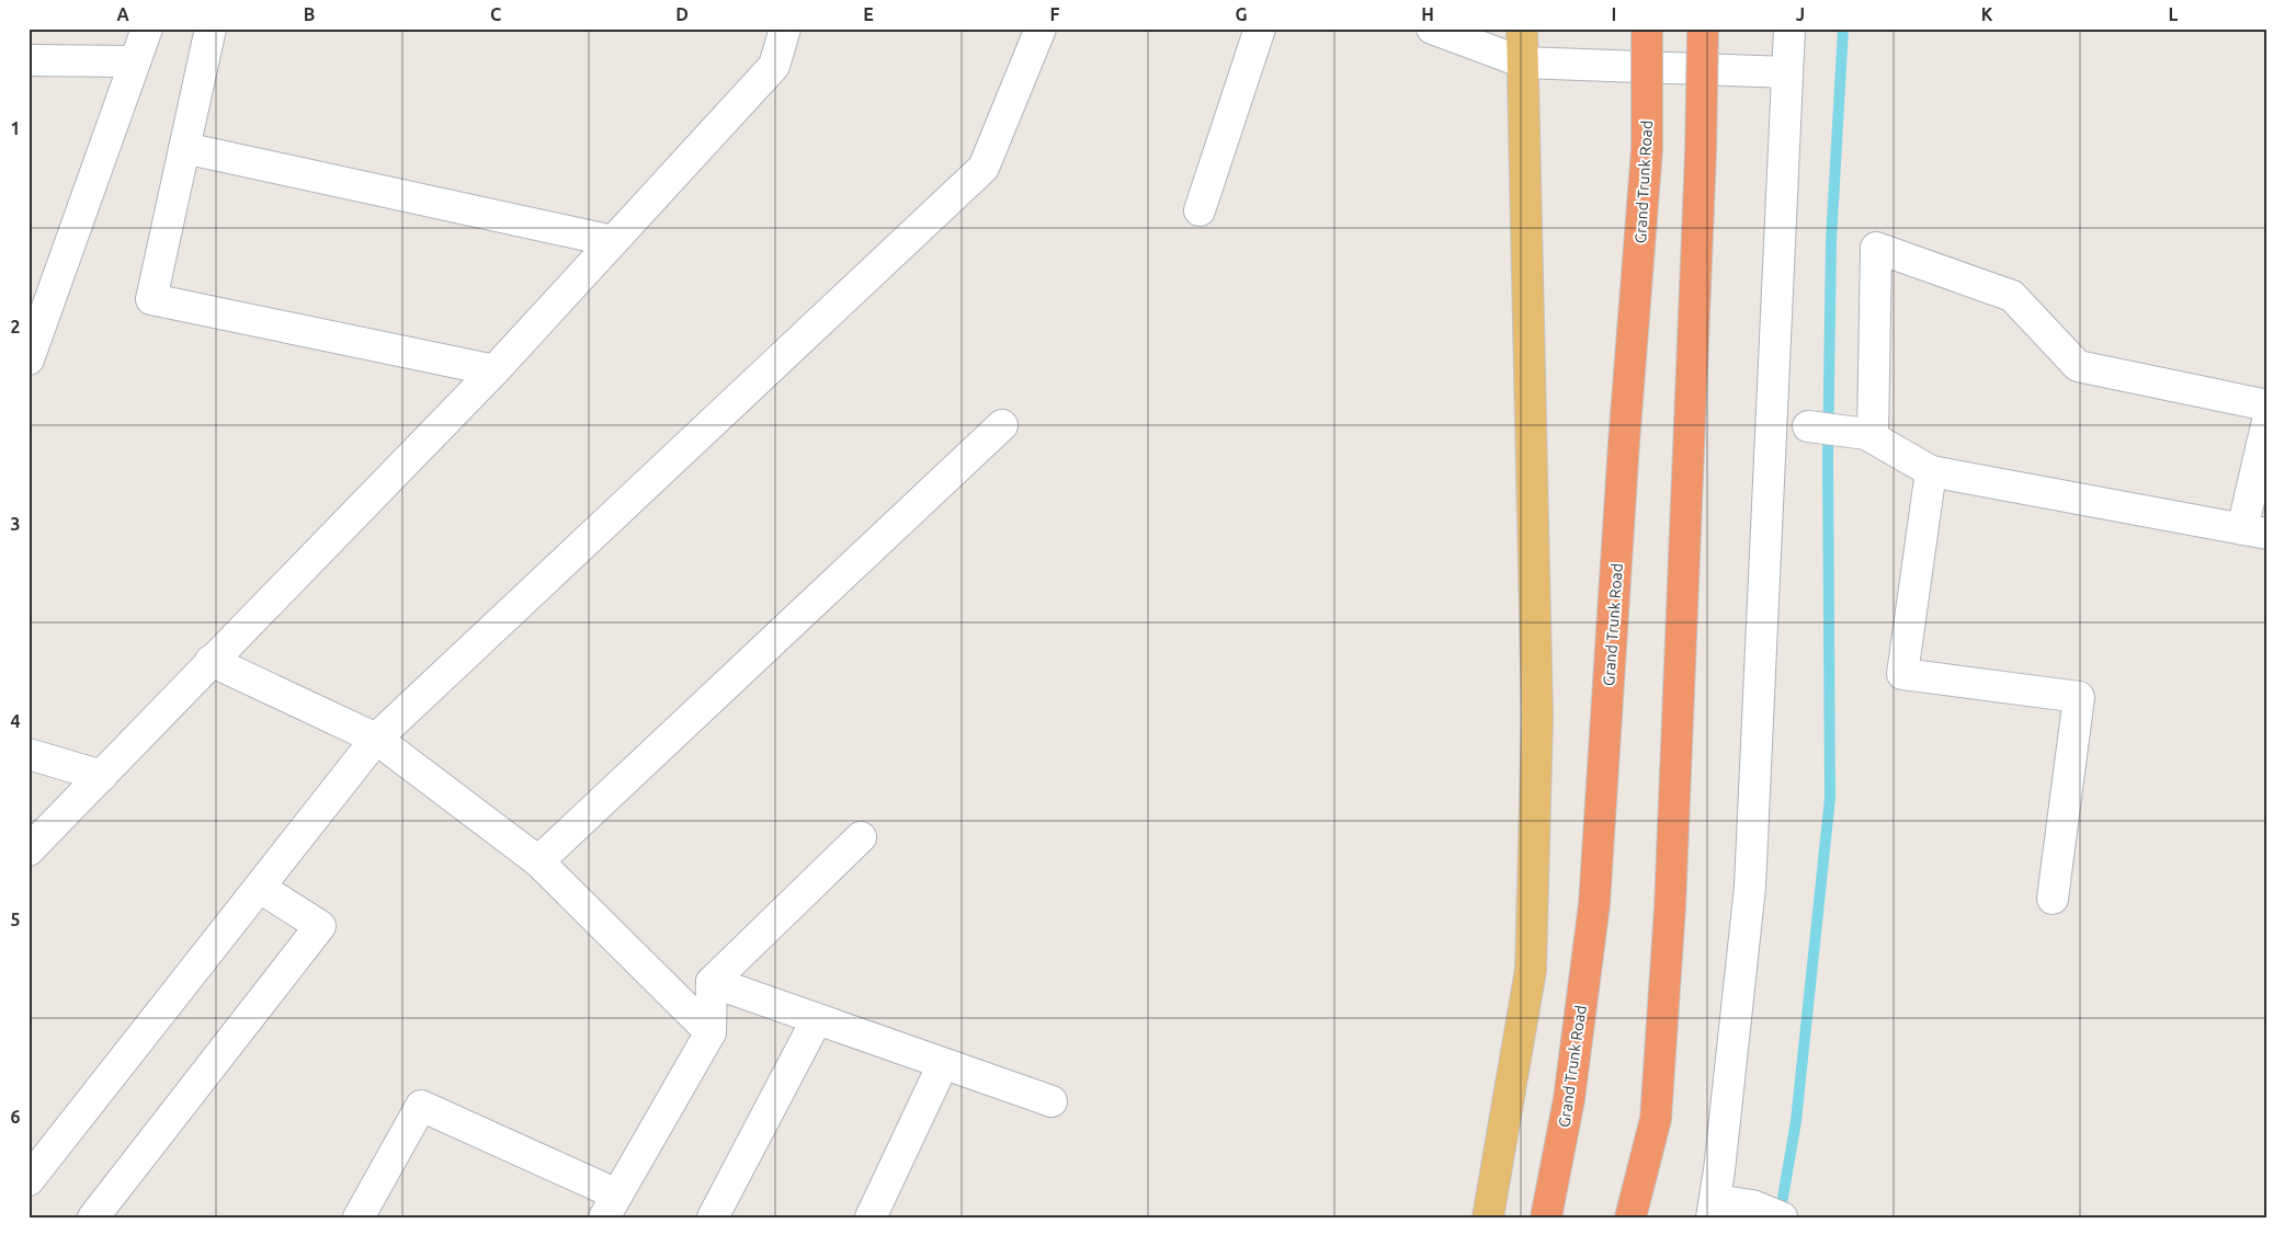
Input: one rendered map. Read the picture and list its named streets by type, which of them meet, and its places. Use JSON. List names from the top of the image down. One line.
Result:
{"streets":{"highway":["Grand Trunk Road"]},"grid":{"columns":["A","B","C","D","E","F","G","H","I","J","K","L"],"rows":["1","2","3","4","5","6"]}}
